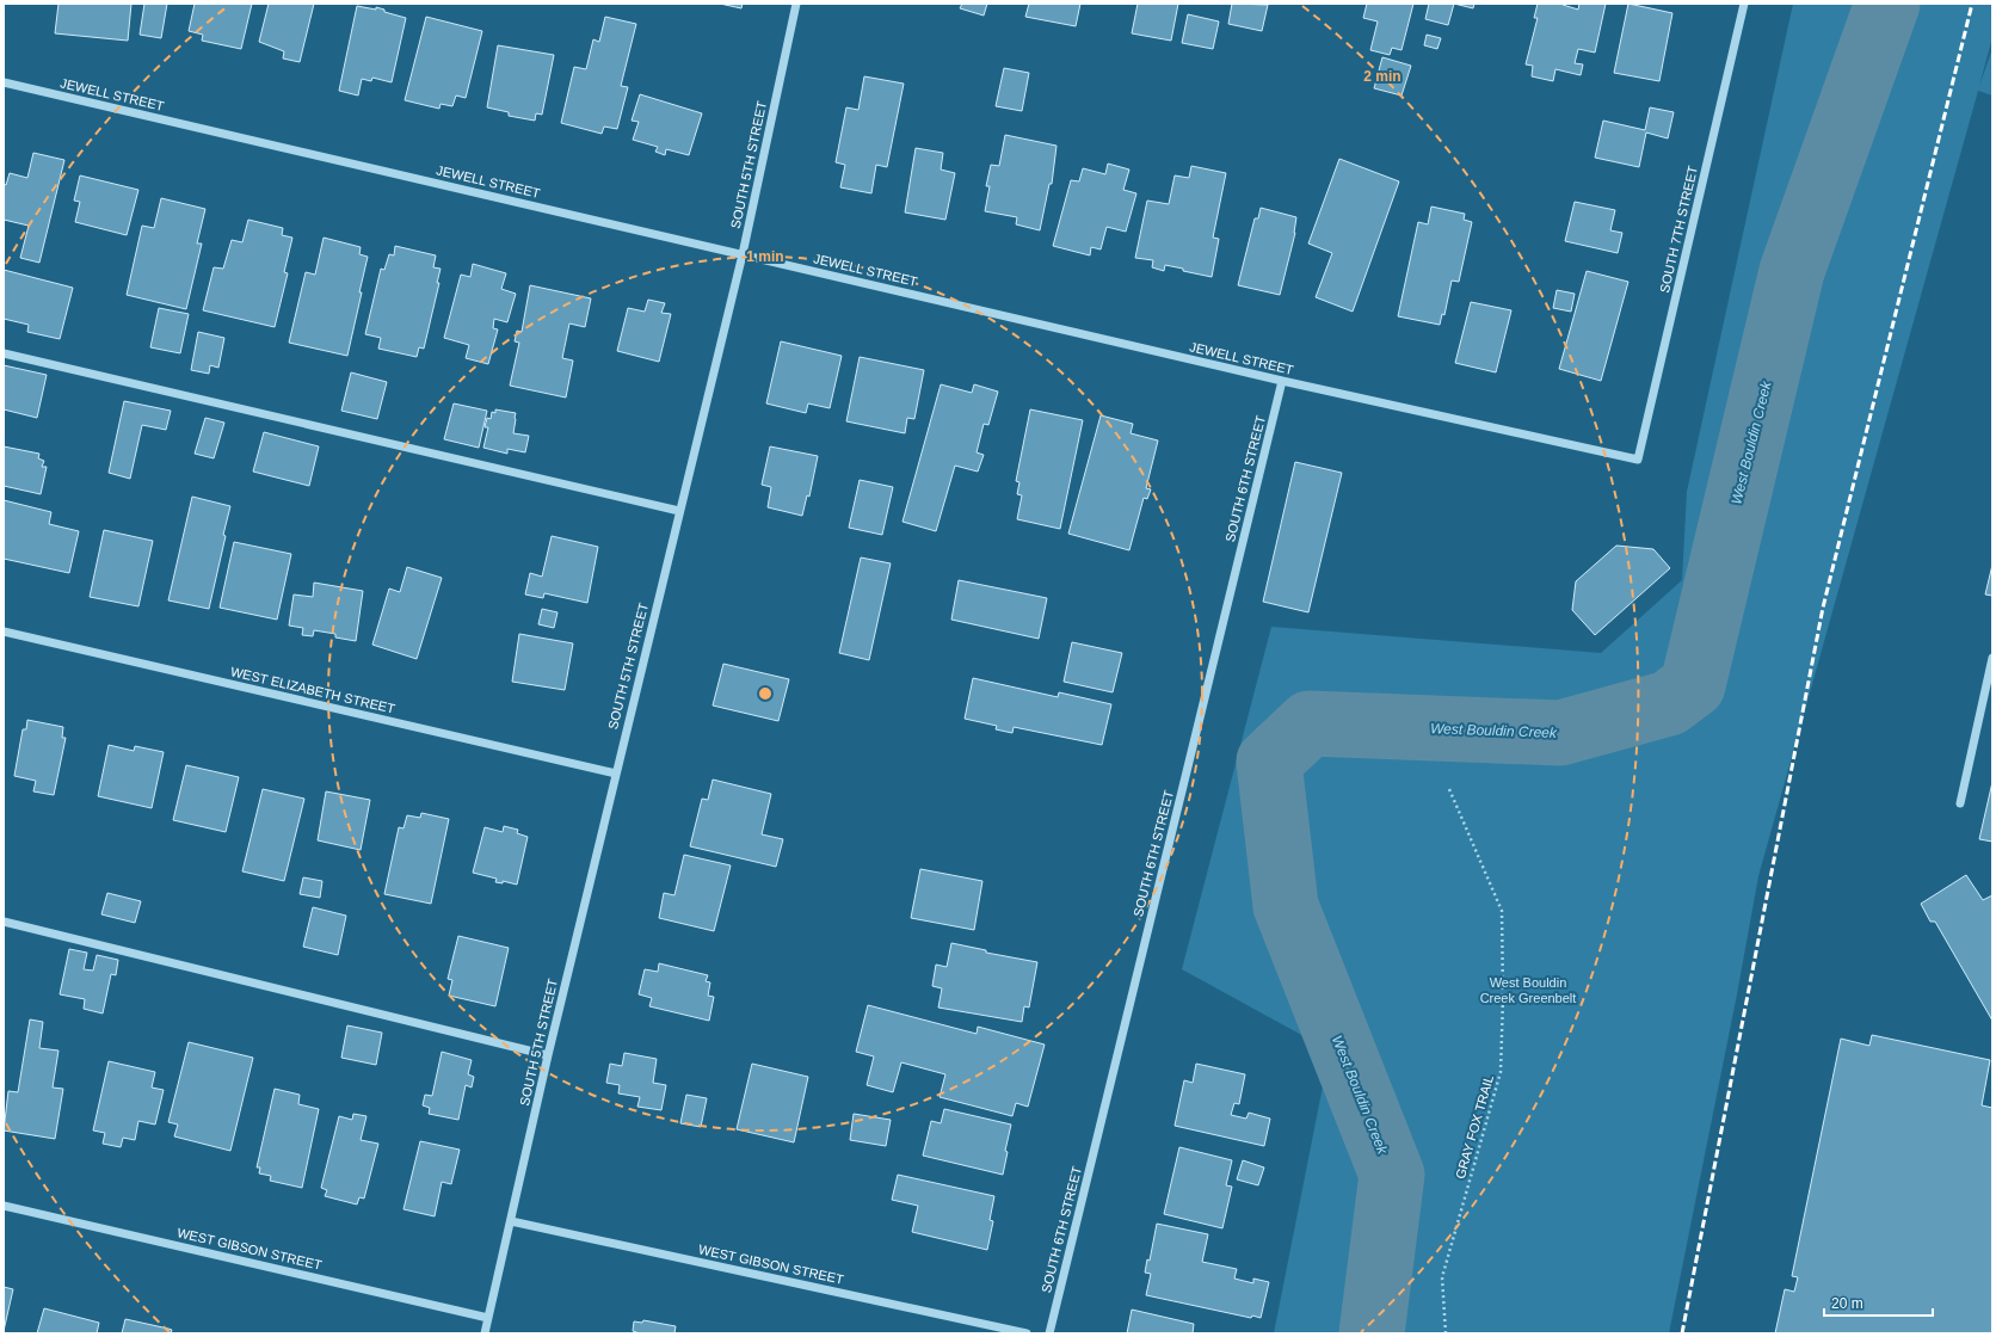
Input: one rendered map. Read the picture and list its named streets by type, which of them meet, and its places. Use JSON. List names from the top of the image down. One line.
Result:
{"streets":{"street":["JEWELL STREET","SOUTH 5TH STREET","SOUTH 7TH STREET","SOUTH 6TH STREET","WEST ELIZABETH STREET","WEST GIBSON STREET"],"path":["GRAY FOX TRAIL"]},"crossings":[["JEWELL STREET","SOUTH 5TH STREET"],["JEWELL STREET","SOUTH 7TH STREET"],["JEWELL STREET","SOUTH 6TH STREET"],["SOUTH 5TH STREET","WEST ELIZABETH STREET"],["SOUTH 5TH STREET","WEST GIBSON STREET"]],"water":["West Bouldin Creek"],"parks":["West Bouldin Creek Greenbelt"],"scale_bar":"20 m","rings":["2 min","1 min"]}
